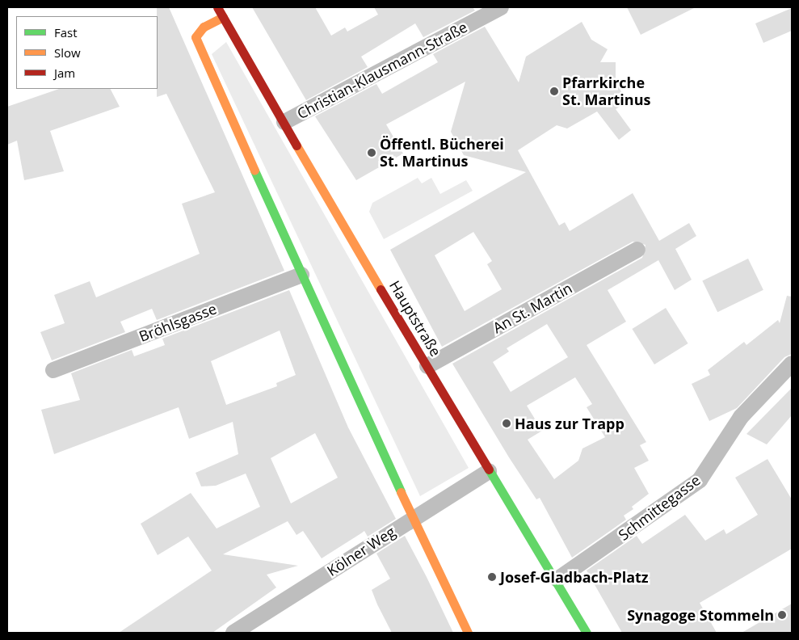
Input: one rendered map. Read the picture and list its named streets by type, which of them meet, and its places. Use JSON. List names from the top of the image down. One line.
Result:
{"streets":{"street":["Christian-Klausmann-Straße","An St. Martin","Hauptstraße","Bröhlsgasse","Schmittegasse","Kölner Weg"]},"crossings":[["Christian-Klausmann-Straße","Hauptstraße"],["An St. Martin","Hauptstraße"],["Hauptstraße","Schmittegasse"],["Hauptstraße","Kölner Weg"]],"places":["Pfarrkirche St. Martinus","Öffentl. Bücherei St. Martinus","Haus zur Trapp","Josef-Gladbach-Platz","Synagoge Stommeln"],"legend":["Fast","Slow","Jam"]}
